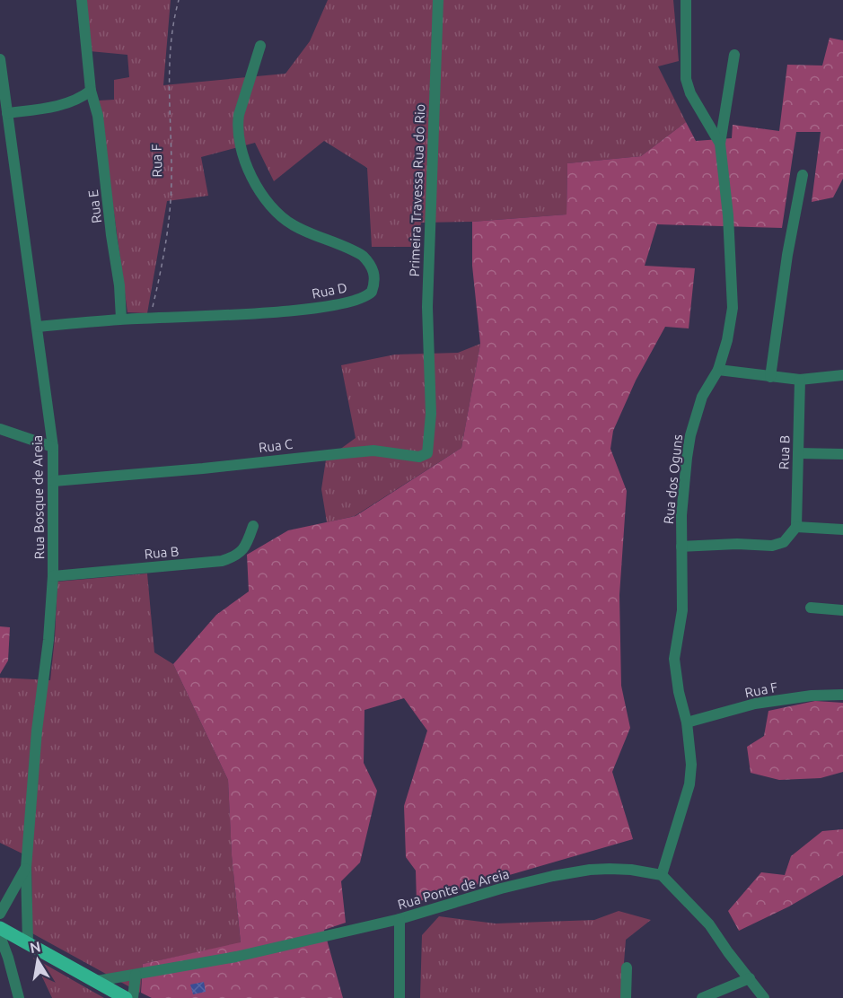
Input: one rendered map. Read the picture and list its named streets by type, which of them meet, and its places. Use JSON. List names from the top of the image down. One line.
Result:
{"streets":{"street":["Rua F","Primeira Travessa Rua do Rio","Rua E","Rua D","Rua C","Rua B","Rua dos Oguns","Rua Bosque de Areia","Rua Ponte de Areia"]},"crossings":[["Rua F","Rua D"],["Rua F","Rua dos Oguns"],["Primeira Travessa Rua do Rio","Rua C"],["Rua E","Rua D"],["Rua D","Rua Bosque de Areia"],["Rua C","Rua Bosque de Areia"],["Rua B","Rua Bosque de Areia"],["Rua dos Oguns","Rua Ponte de Areia"]],"north":"top"}
